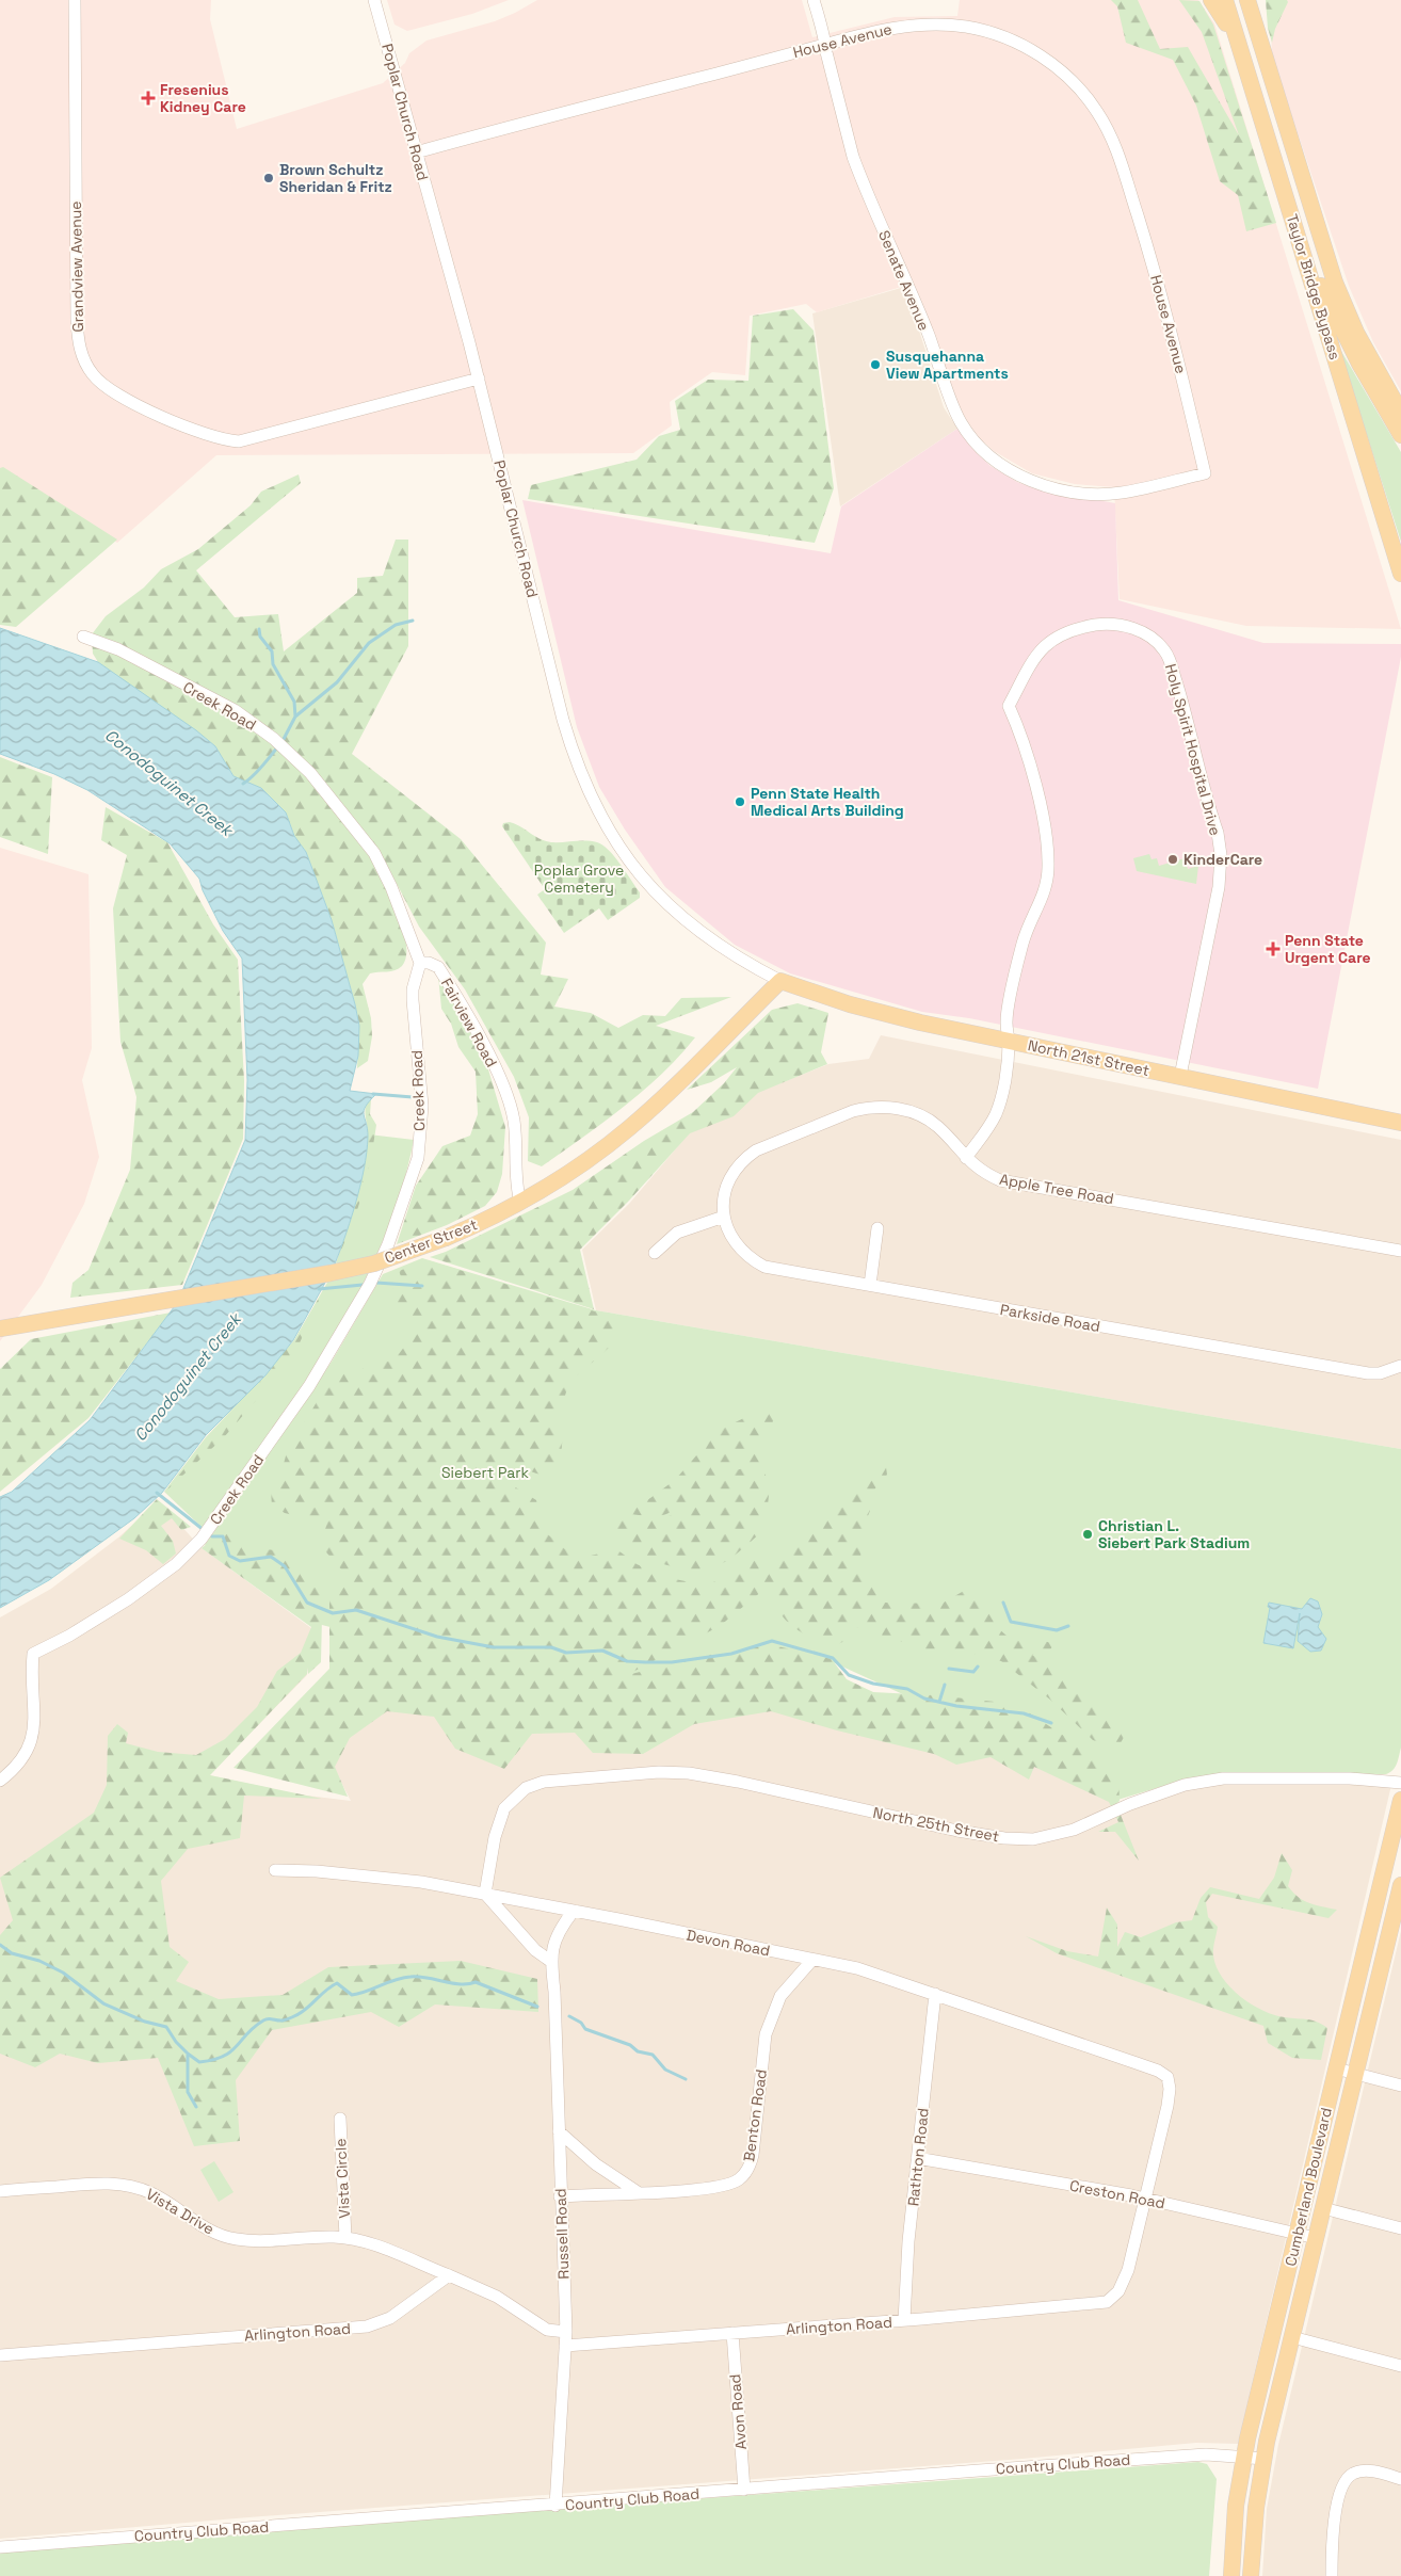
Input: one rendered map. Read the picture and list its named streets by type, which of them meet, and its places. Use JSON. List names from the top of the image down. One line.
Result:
{"streets":{"main road":["Taylor Bridge Bypass","North 21st Street","Center Street","Cumberland Boulevard"],"street":["House Avenue","Poplar Church Road","Grandview Avenue","Senate Avenue","Creek Road","Holy Spirit Hospital Drive","Fairview Road","Apple Tree Road","Parkside Road","North 25th Street","Devon Road","Benton Road","Rathton Road","Vista Circle","Creston Road","Vista Drive","Russell Road","Arlington Road","Avon Road","Country Club Road"]},"crossings":[["House Avenue","Poplar Church Road"],["House Avenue","Senate Avenue"],["Poplar Church Road","Grandview Avenue"],["Poplar Church Road","North 21st Street"],["Poplar Church Road","Center Street"],["Creek Road","Fairview Road"],["Holy Spirit Hospital Drive","North 21st Street"],["Holy Spirit Hospital Drive","Apple Tree Road"],["Fairview Road","Center Street"],["North 21st Street","Center Street"],["Apple Tree Road","Parkside Road"],["North 25th Street","Devon Road"],["Devon Road","Benton Road"],["Devon Road","Rathton Road"],["Devon Road","Creston Road"],["Devon Road","Russell Road"],["Devon Road","Arlington Road"],["Benton Road","Russell Road"],["Rathton Road","Creston Road"],["Rathton Road","Arlington Road"],["Vista Circle","Vista Drive"],["Cumberland Boulevard","Creston Road"],["Cumberland Boulevard","Country Club Road"],["Creston Road","Arlington Road"],["Vista Drive","Arlington Road"],["Russell Road","Arlington Road"],["Russell Road","Country Club Road"],["Arlington Road","Avon Road"],["Avon Road","Country Club Road"]],"water":["Conodoguinet Creek"],"parks":["Poplar Grove Cemetery","Siebert Park"],"places":{"health":["Fresenius Kidney Care","Penn State Urgent Care"],"other":["Brown Schultz Sheridan & Fritz","Susquehanna View Apartments","Penn State Health Medical Arts Building","KinderCare","Christian L. Siebert Park Stadium"]}}
